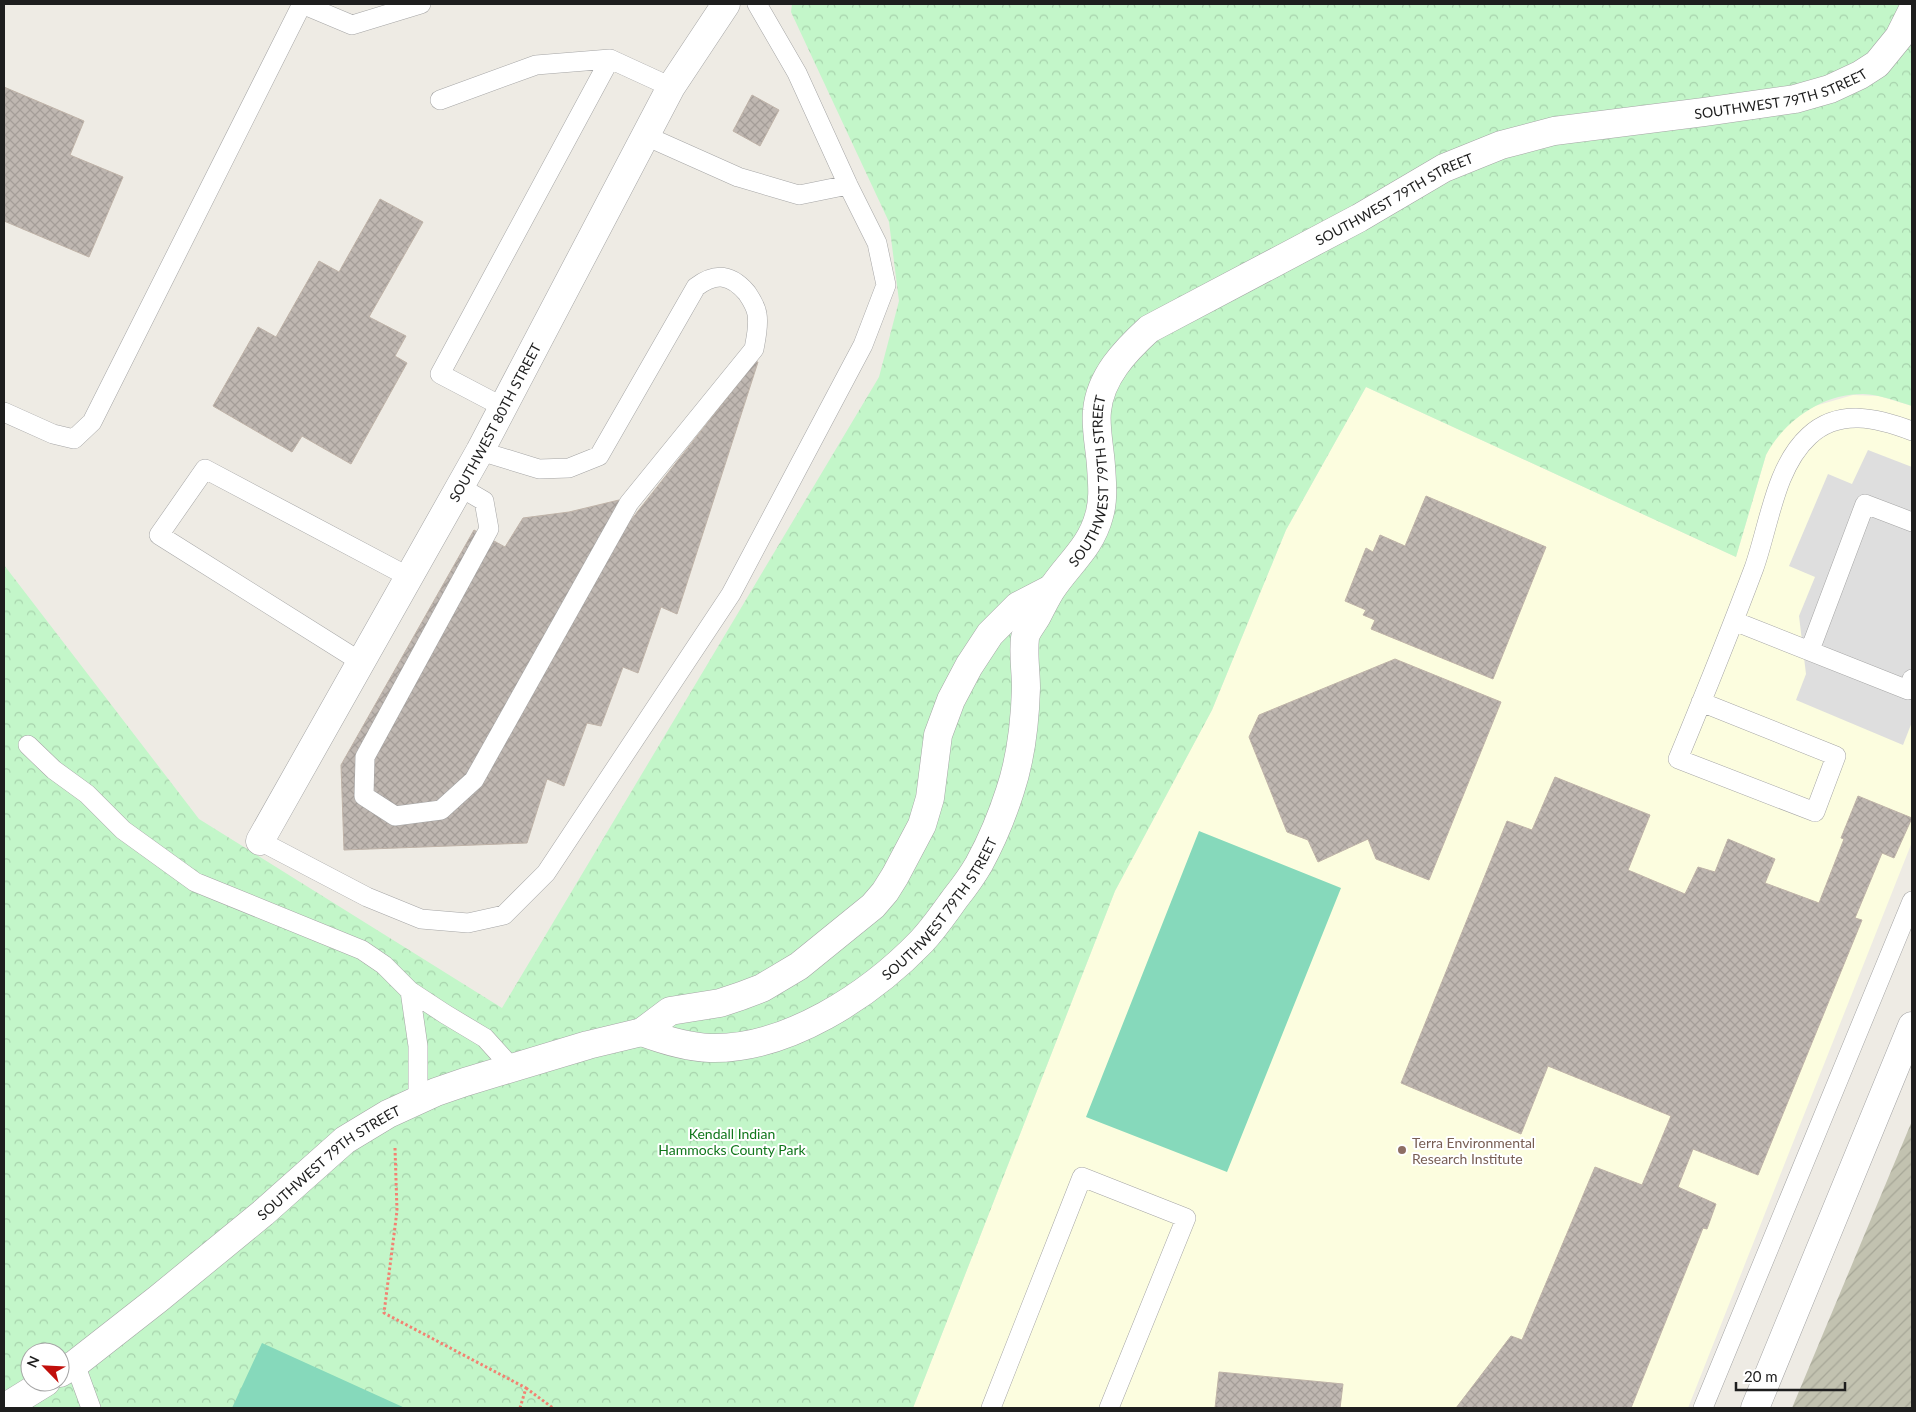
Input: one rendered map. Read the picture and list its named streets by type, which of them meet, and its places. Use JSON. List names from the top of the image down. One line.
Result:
{"streets":{"street":["SOUTHWEST 79TH STREET","SOUTHWEST 80TH STREET"]},"parks":["Kendall Indian Hammocks County Park"],"places":["Terra Environmental Research Institute"],"scale_bar":"20 m","north":"top left"}
